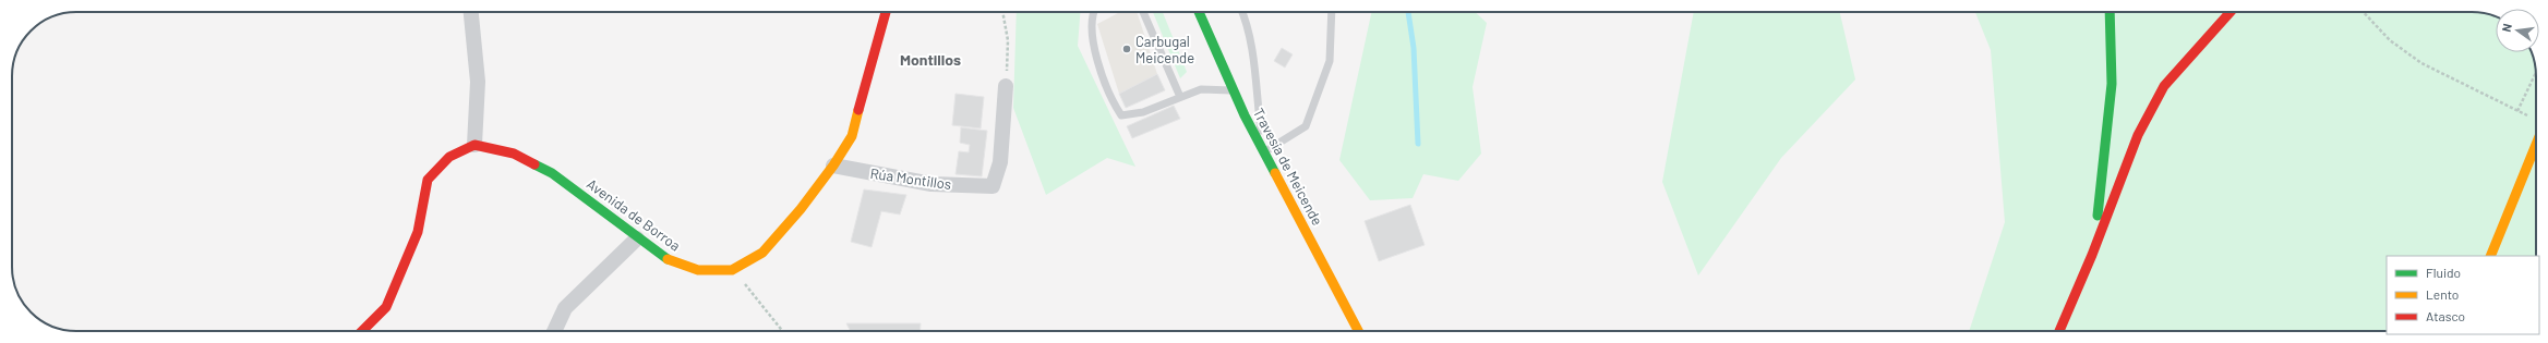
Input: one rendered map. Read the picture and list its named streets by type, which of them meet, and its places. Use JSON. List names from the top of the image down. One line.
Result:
{"streets":{"main road":["Travesía de Meicende","Avenida de Borroa"],"street":["Rúa Montillos"]},"districts":["Montillos"],"places":["Carbugal Meicende"],"legend":["Fluido","Lento","Atasco"],"north":"left"}
